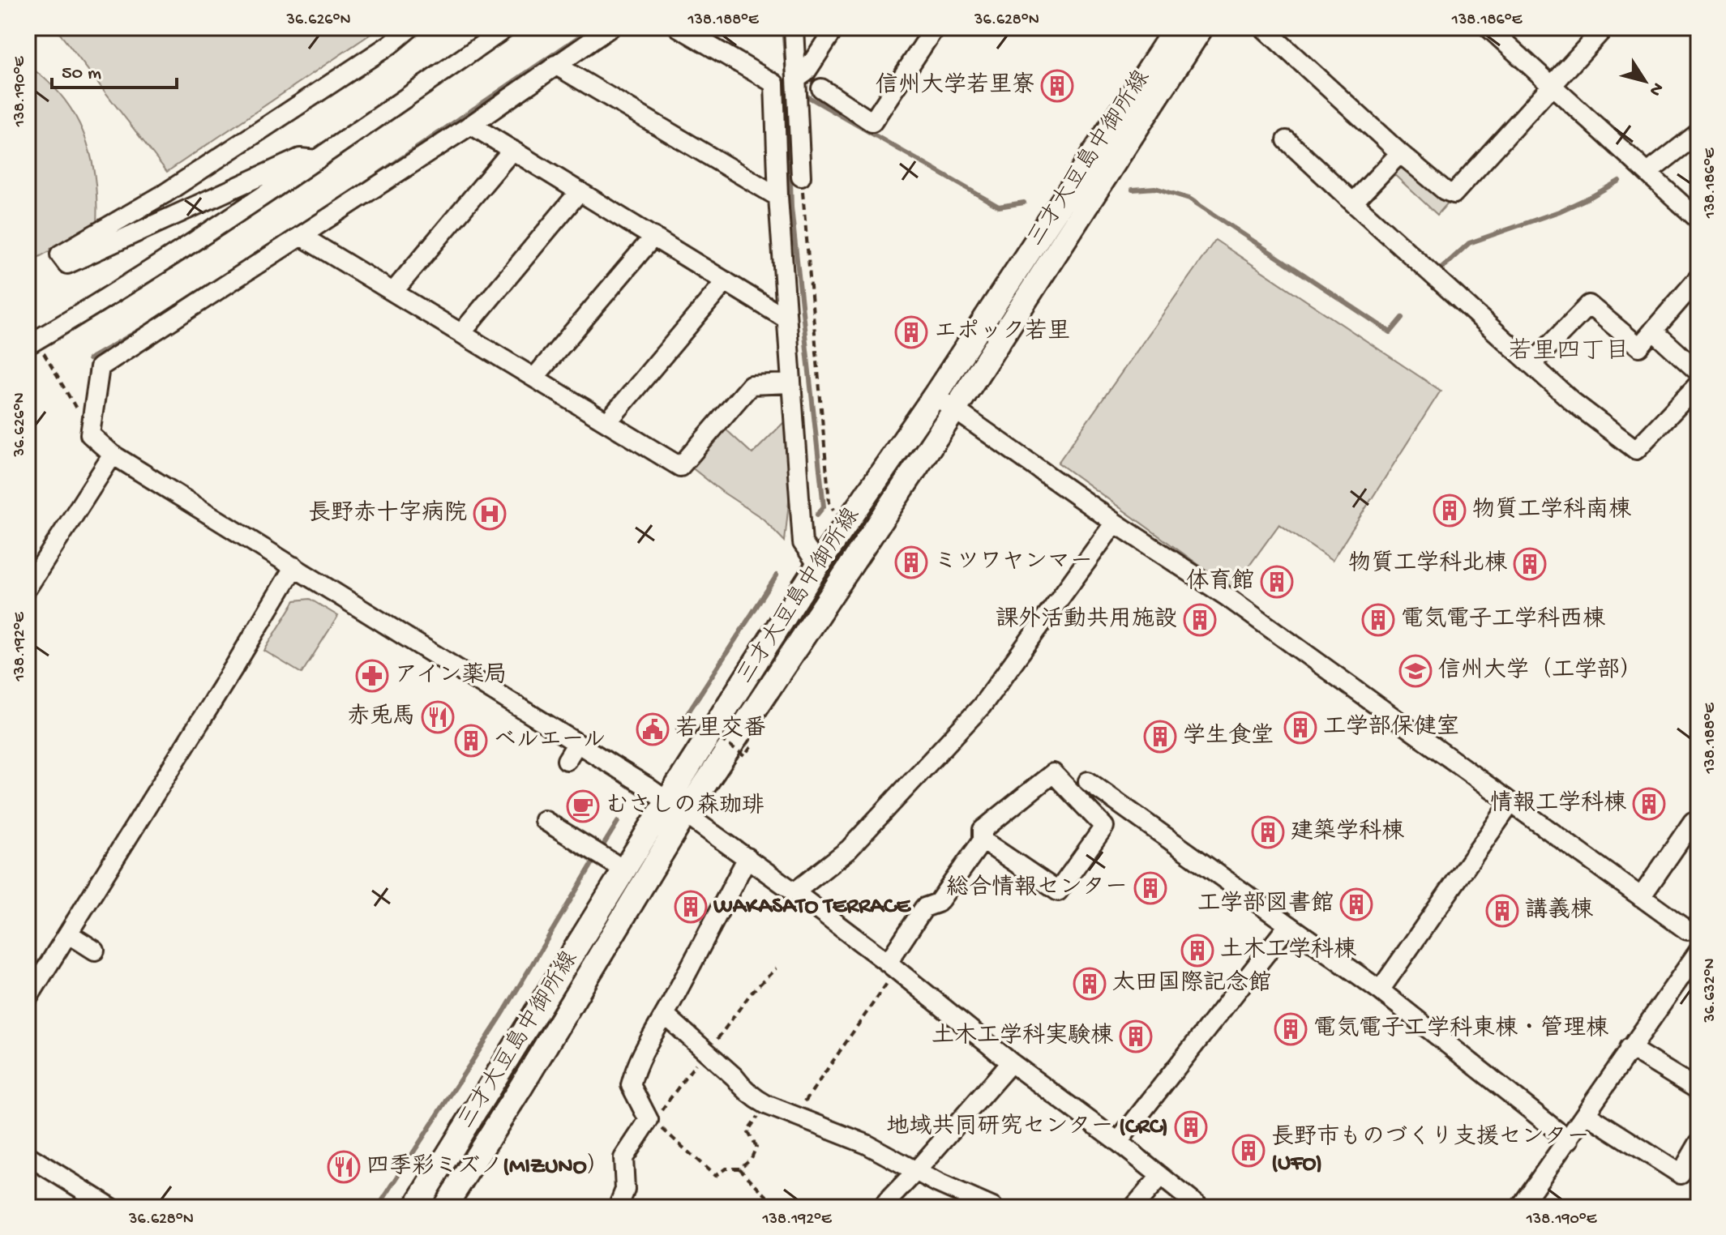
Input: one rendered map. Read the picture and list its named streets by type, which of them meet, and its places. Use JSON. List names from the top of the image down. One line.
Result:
{"streets":{"main road":["三才大豆島中御所線"]},"districts":["若里四丁目"],"places":{"building":["信州大学若里寮","エポック若里","物質工学科南棟","ミツワヤンマー","物質工学科北棟","体育館","課外活動共用施設","電気電子工学科西棟","工学部保健室","学生食堂","ベルエール","情報工学科棟","建築学科棟","総合情報センター","工学部図書館","WAKASATO TERRACE","講義棟","土木工学科棟","太田国際記念館","電気電子工学科東棟・管理棟","土木工学科実験棟","地域共同研究センター (CRC)","長野市ものづくり支援センター (UFO)"],"hospital":["長野赤十字病院"],"school or university":["信州大学（工学部）"],"pharmacy":["アイン薬局"],"restaurant":["赤兎馬","四季彩ミズノ(MIZUNO）"],"public building":["若里交番"],"cafe":["むさしの森珈琲"]},"scale_bar":"50 m","north":"bottom right","coordinates":["36.626°N","138.188°E","36.628°N","138.186°E","138.190°E","138.192°E","36.632°N"]}
